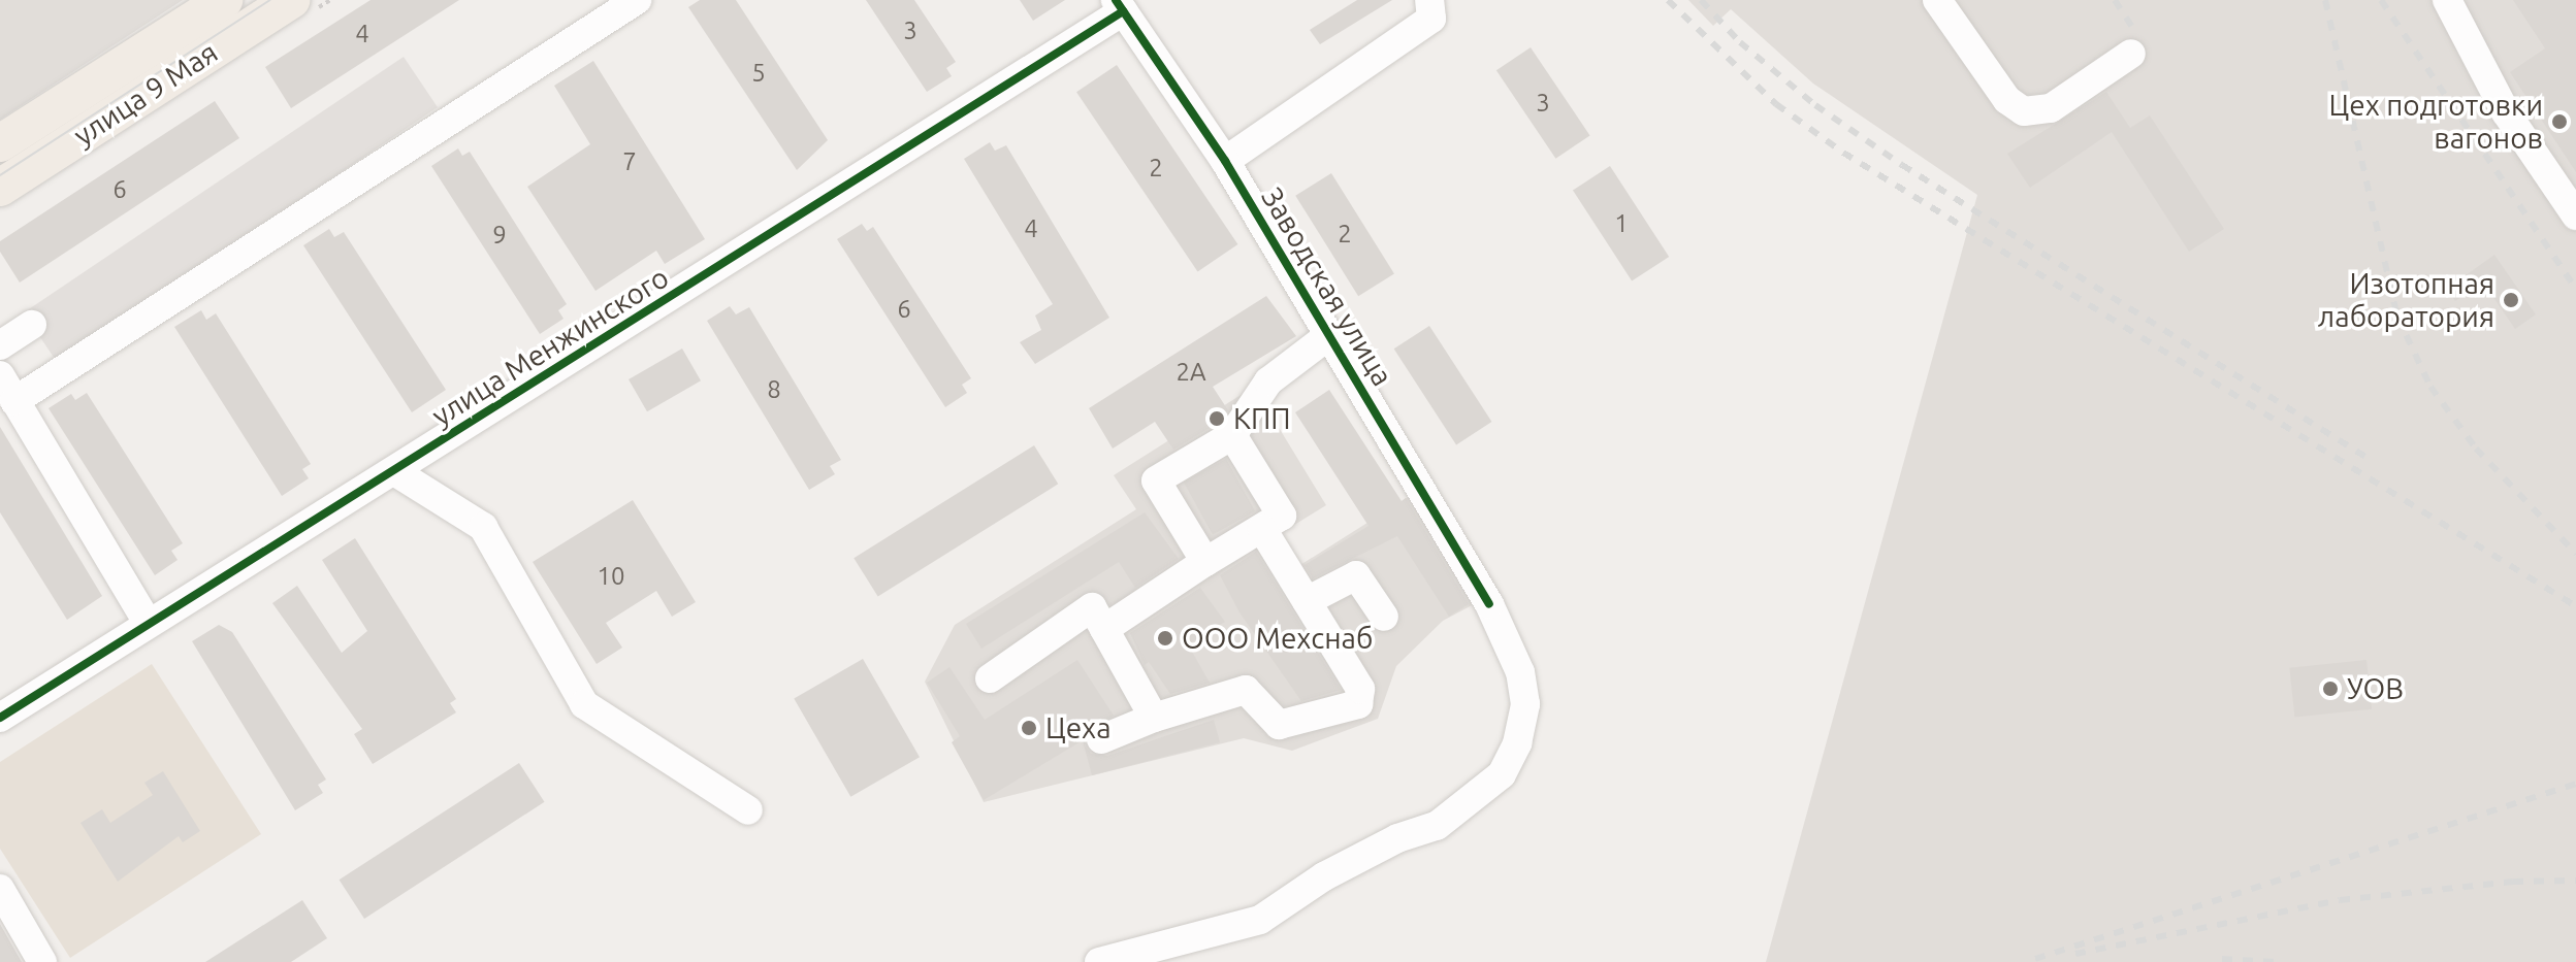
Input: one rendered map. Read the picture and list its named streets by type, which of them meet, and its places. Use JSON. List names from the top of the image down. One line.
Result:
{"streets":{"main road":["улица 9 Мая"],"street":["Заводская улица","улица Менжинского"]},"crossings":[["Заводская улица","улица Менжинского"]],"places":["Цех подготовки вагонов","Изотопная лаборатория","КПП","ООО Мехснаб","УОВ","Цеха"],"house_numbers":["3","4","5","3","7","2","6","1","4","2","9","6","2А","8","10"]}
